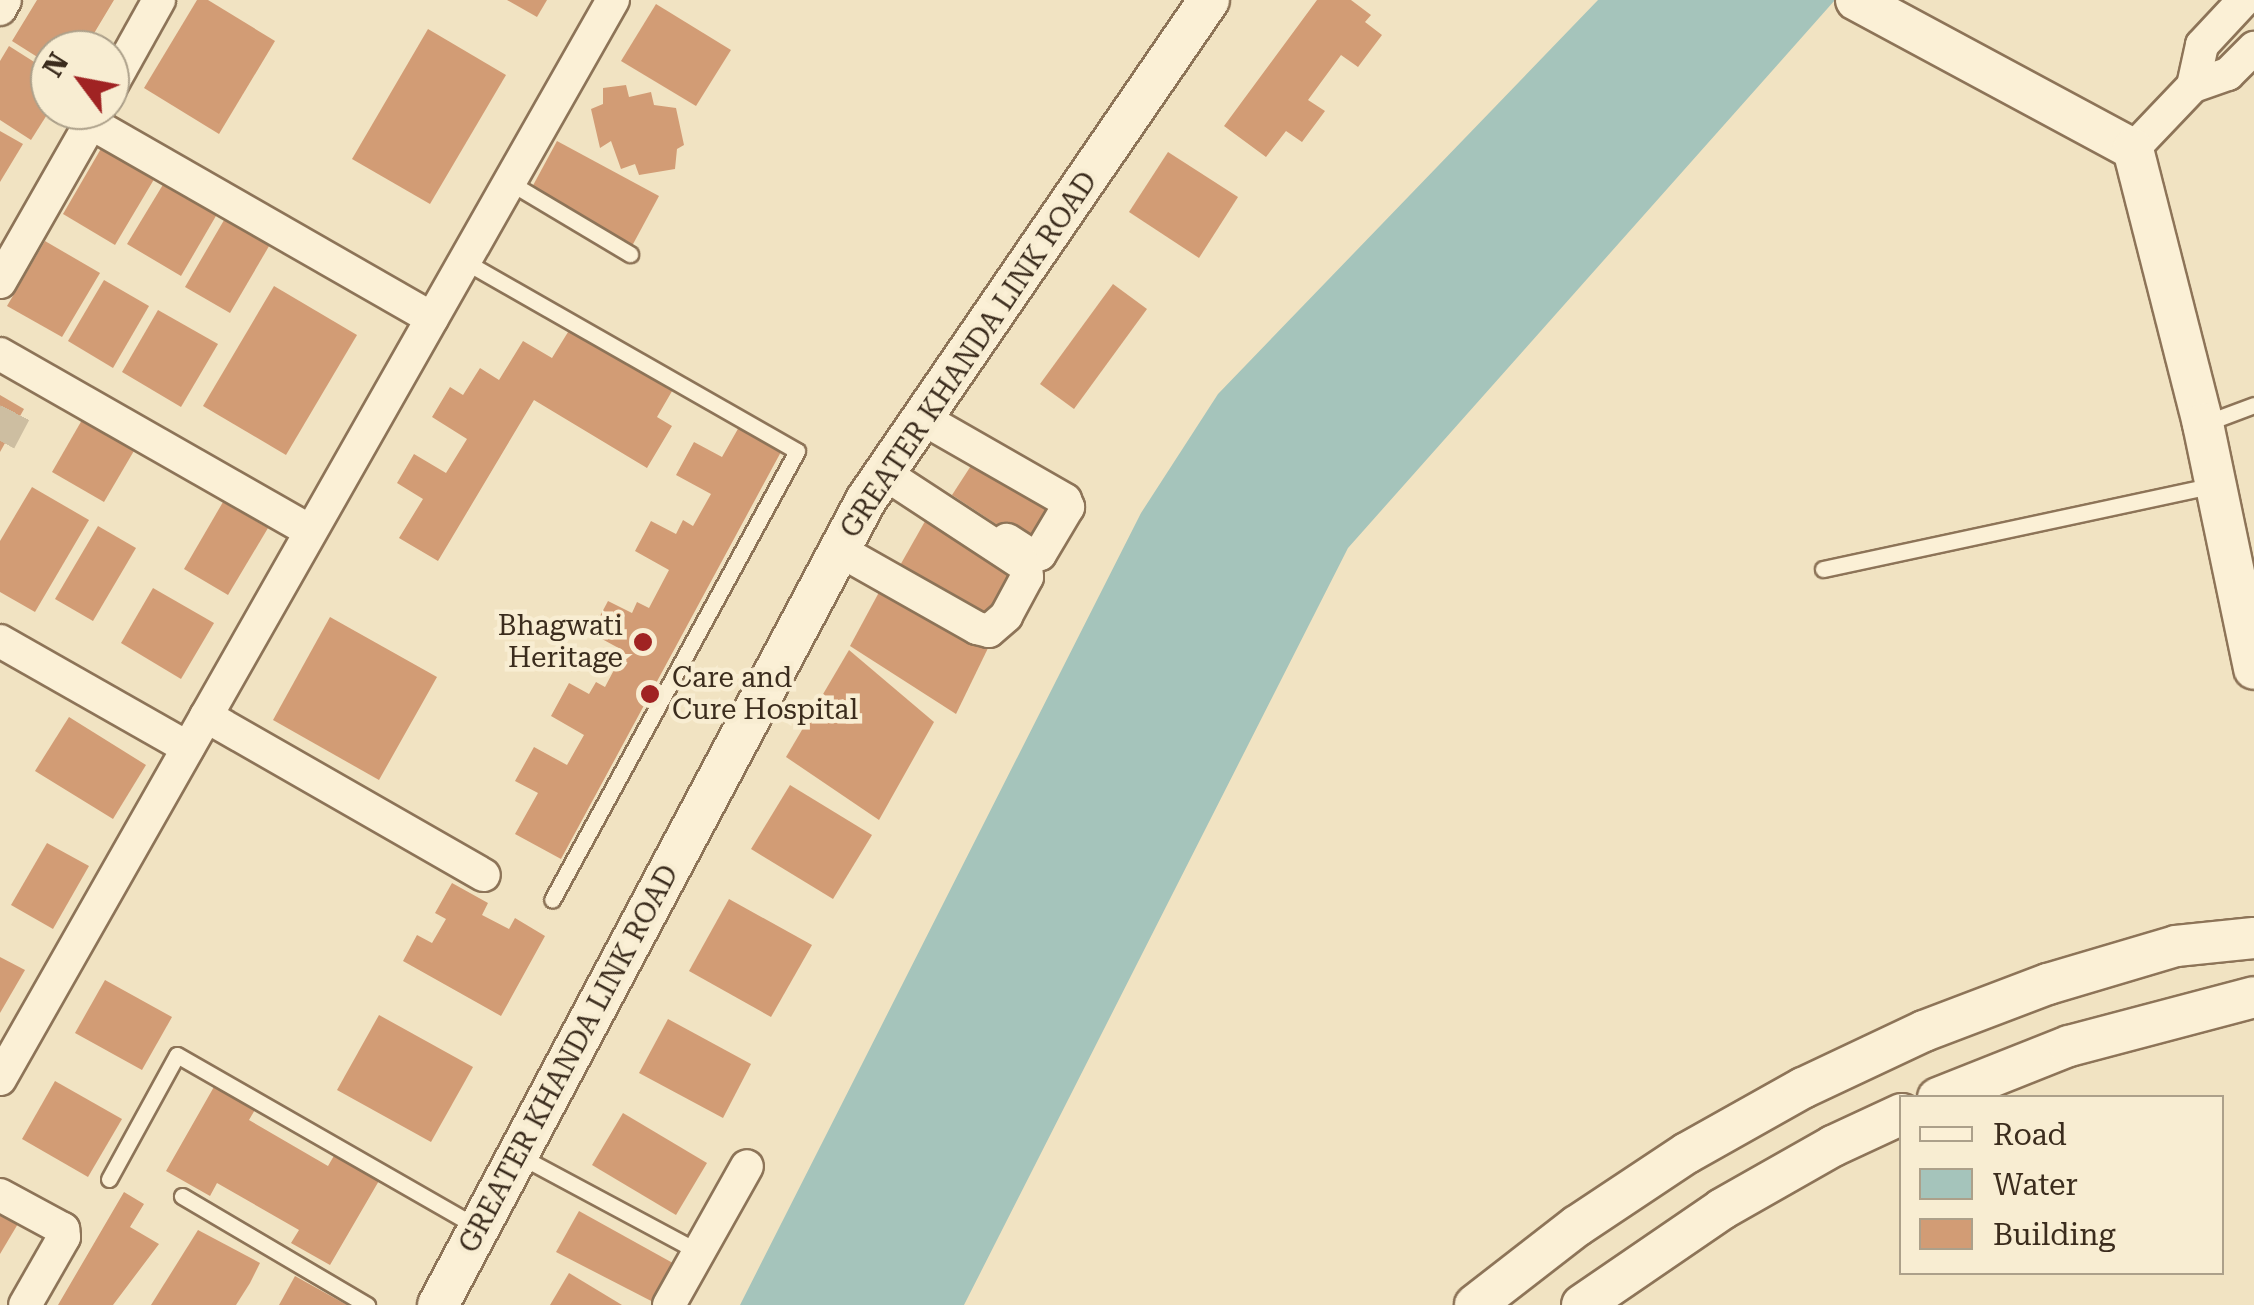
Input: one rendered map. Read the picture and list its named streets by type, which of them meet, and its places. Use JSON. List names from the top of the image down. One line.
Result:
{"streets":{"street":["GREATER KHANDA LINK ROAD"]},"places":["Bhagwati Heritage","Care and Cure Hospital"],"legend":["Road","Water","Building"],"north":"top left"}
